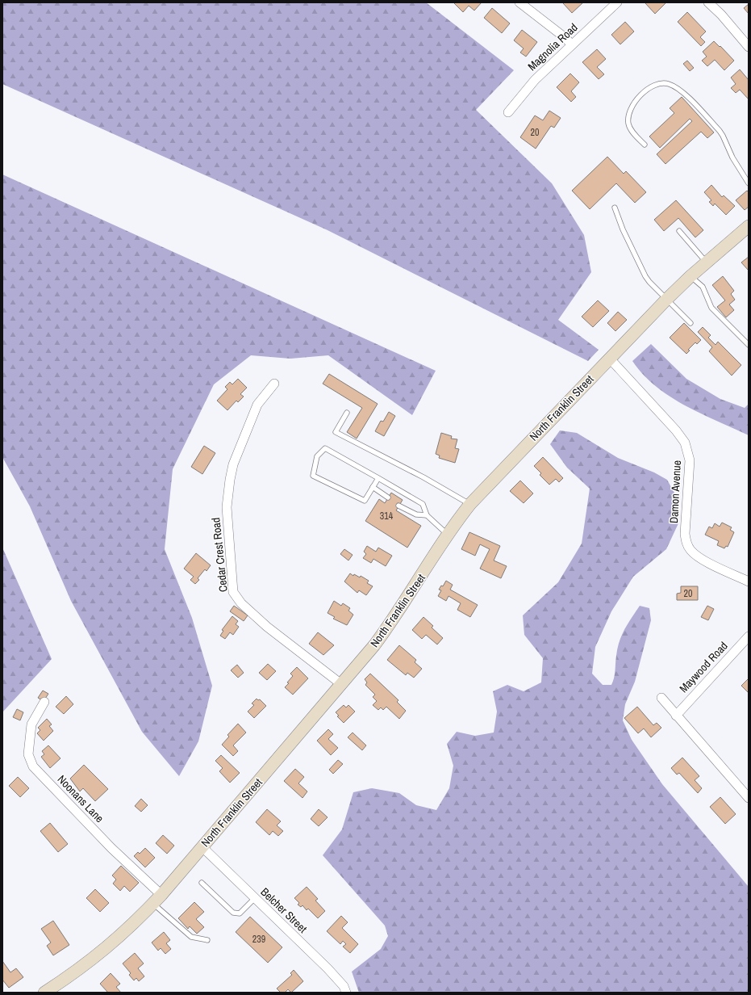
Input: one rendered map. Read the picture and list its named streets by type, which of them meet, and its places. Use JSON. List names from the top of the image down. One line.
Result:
{"streets":{"main road":["North Franklin Street"],"street":["Magnolia Road","Damon Avenue","Cedar Crest Road","Maywood Road","Noonans Lane","Belcher Street"]},"crossings":[["North Franklin Street","Damon Avenue"],["North Franklin Street","Cedar Crest Road"],["North Franklin Street","Noonans Lane"],["North Franklin Street","Belcher Street"]],"house_numbers":["20","314","20","239"]}
